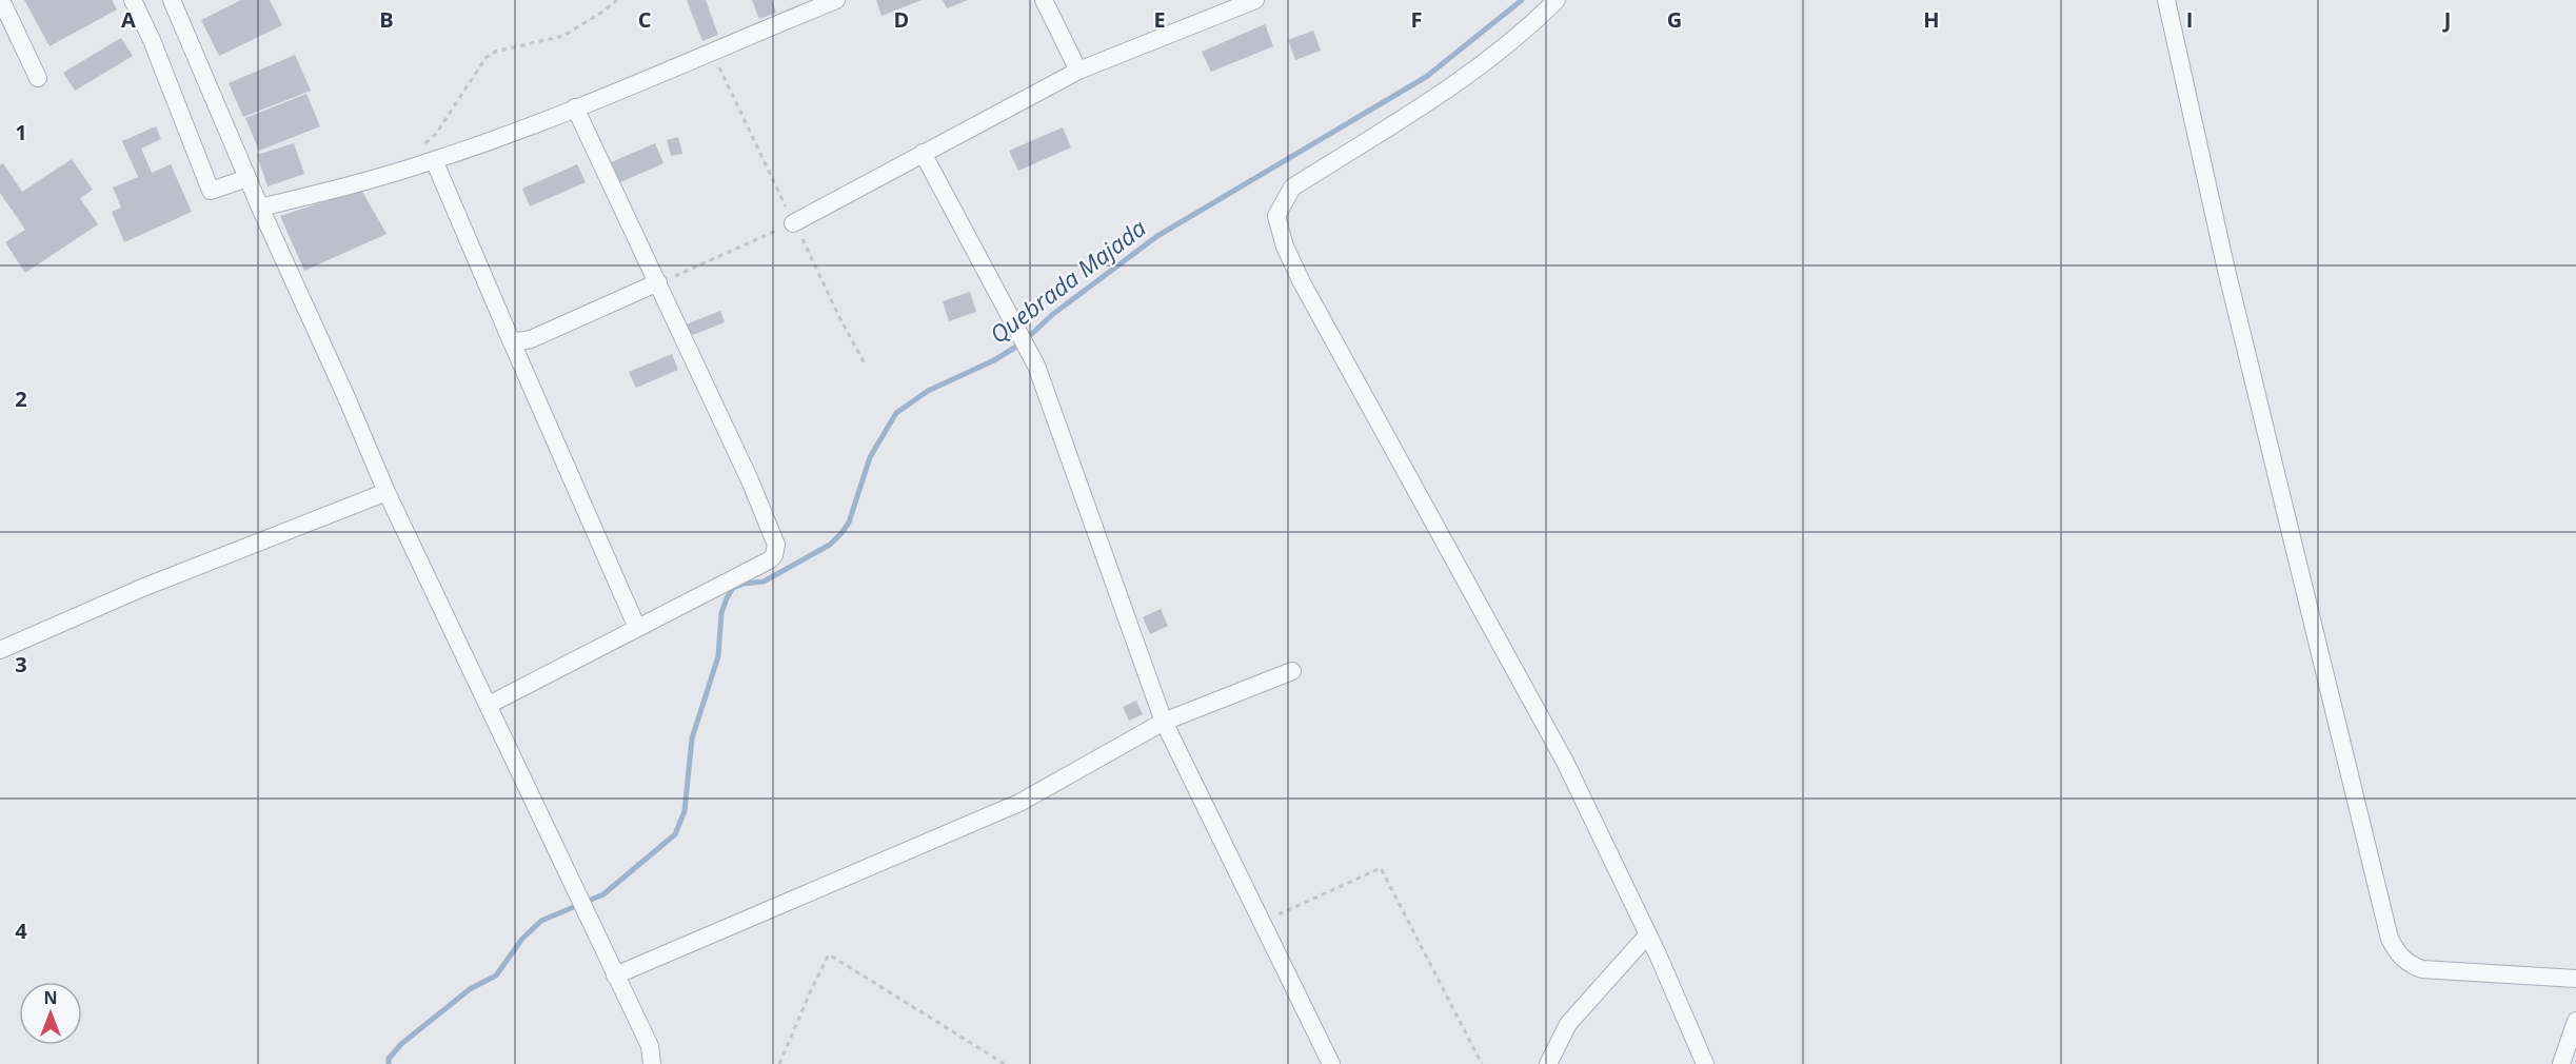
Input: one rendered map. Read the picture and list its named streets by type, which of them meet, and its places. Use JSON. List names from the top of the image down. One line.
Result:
{"water":["Quebrada Majada"],"north":"top","grid":{"columns":["A","B","C","D","E","F","G","H","I","J"],"rows":["1","2","3","4"]}}
